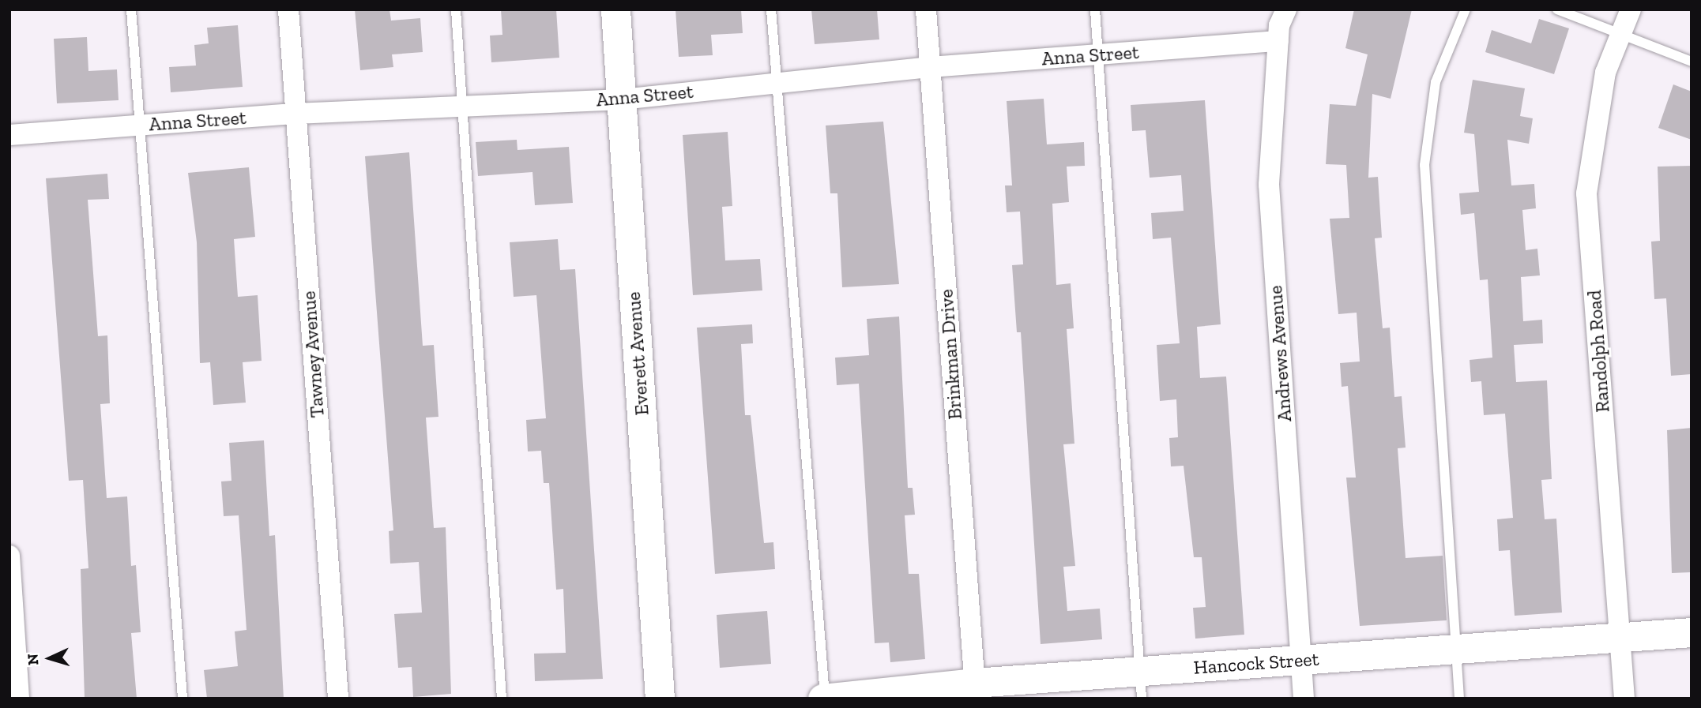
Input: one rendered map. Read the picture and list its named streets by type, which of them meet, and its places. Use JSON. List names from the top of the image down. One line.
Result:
{"streets":{"street":["Anna Street","Randolph Road","Everett Avenue","Andrews Avenue","Tawney Avenue","Brinkman Drive","Hancock Street"]},"crossings":[["Anna Street","Everett Avenue"],["Anna Street","Andrews Avenue"],["Anna Street","Tawney Avenue"],["Anna Street","Brinkman Drive"],["Randolph Road","Hancock Street"],["Andrews Avenue","Hancock Street"],["Brinkman Drive","Hancock Street"]],"north":"left"}
